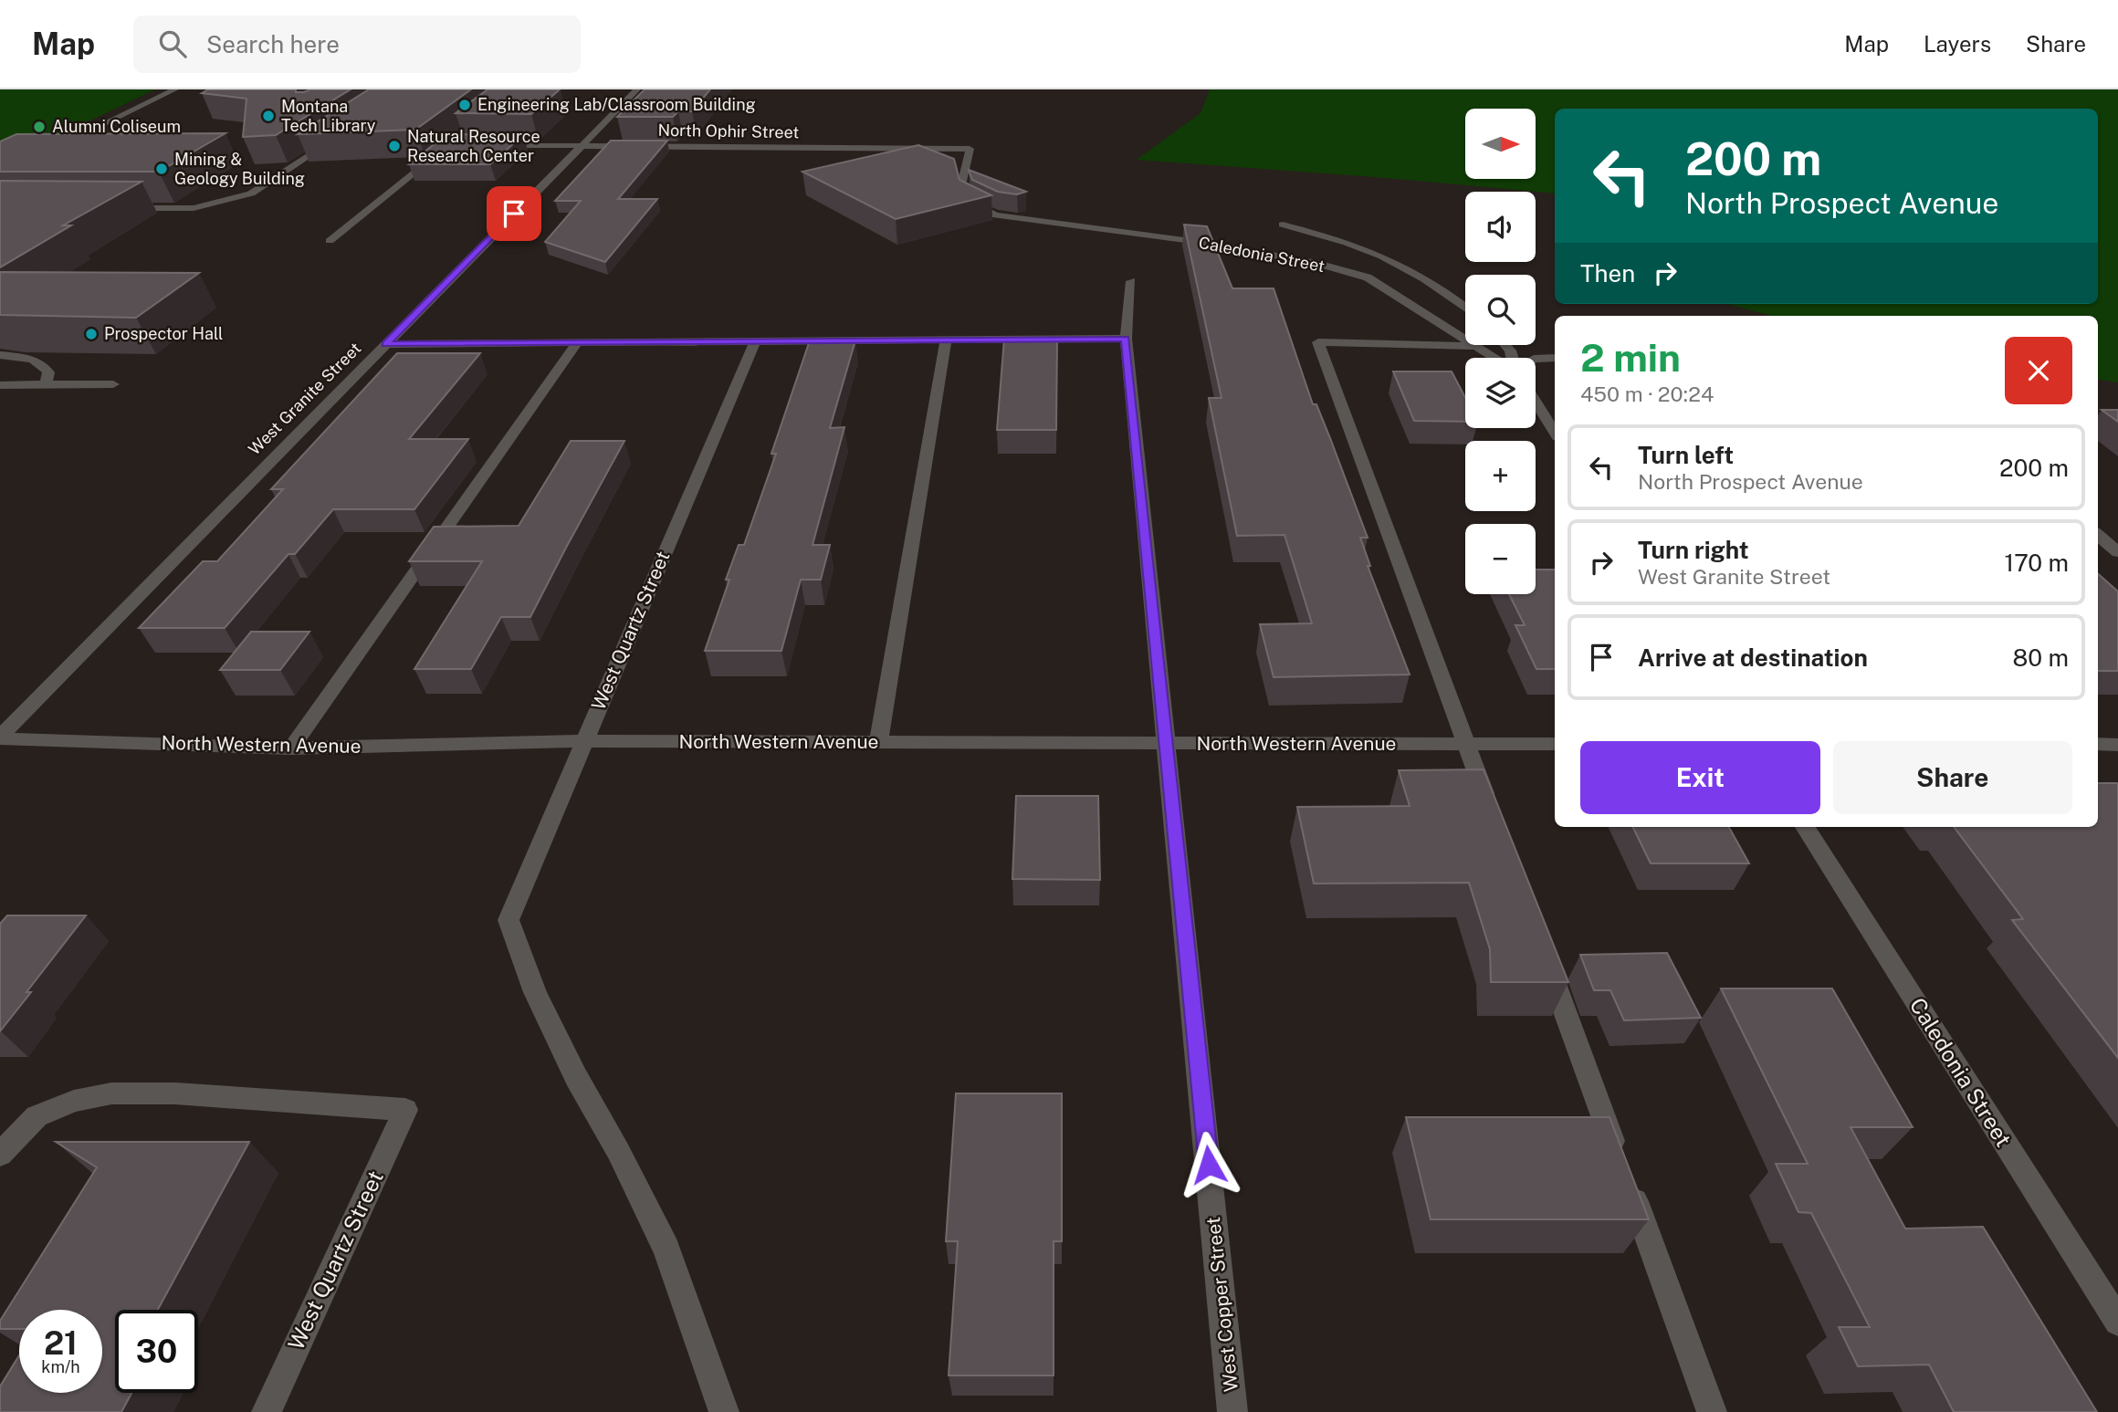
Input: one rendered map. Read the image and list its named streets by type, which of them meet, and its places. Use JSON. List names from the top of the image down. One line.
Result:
{"streets":{"street":["North Ophir Street","Caledonia Street","West Granite Street","West Quartz Street","North Western Avenue","West Copper Street"]},"crossings":[["North Ophir Street","Caledonia Street"],["North Ophir Street","West Granite Street"],["West Granite Street","North Western Avenue"],["West Quartz Street","North Western Avenue"],["North Western Avenue","West Copper Street"]],"places":["Engineering Lab/Classroom Building","Montana Tech Library","Alumni Coliseum","Natural Resource Research Center","Mining & Geology Building","Prospector Hall"],"north":"right","page":{"header":"Map","search":"Search here","nav":["Map","Layers","Share"],"map_buttons":["+","−"],"turn":["200 m","North Prospect Avenue"],"then":"Then","heading":["2 min","450 m · 20:24"],"list":[{"name":"Turn left","note":"North Prospect Avenue","value":"200 m"},{"name":"Turn right","note":"West Granite Street","value":"170 m"},{"name":"Arrive at destination","value":"80 m"}],"buttons":["Exit","Share"],"speed":"21 km/h","limit":"30"}}
